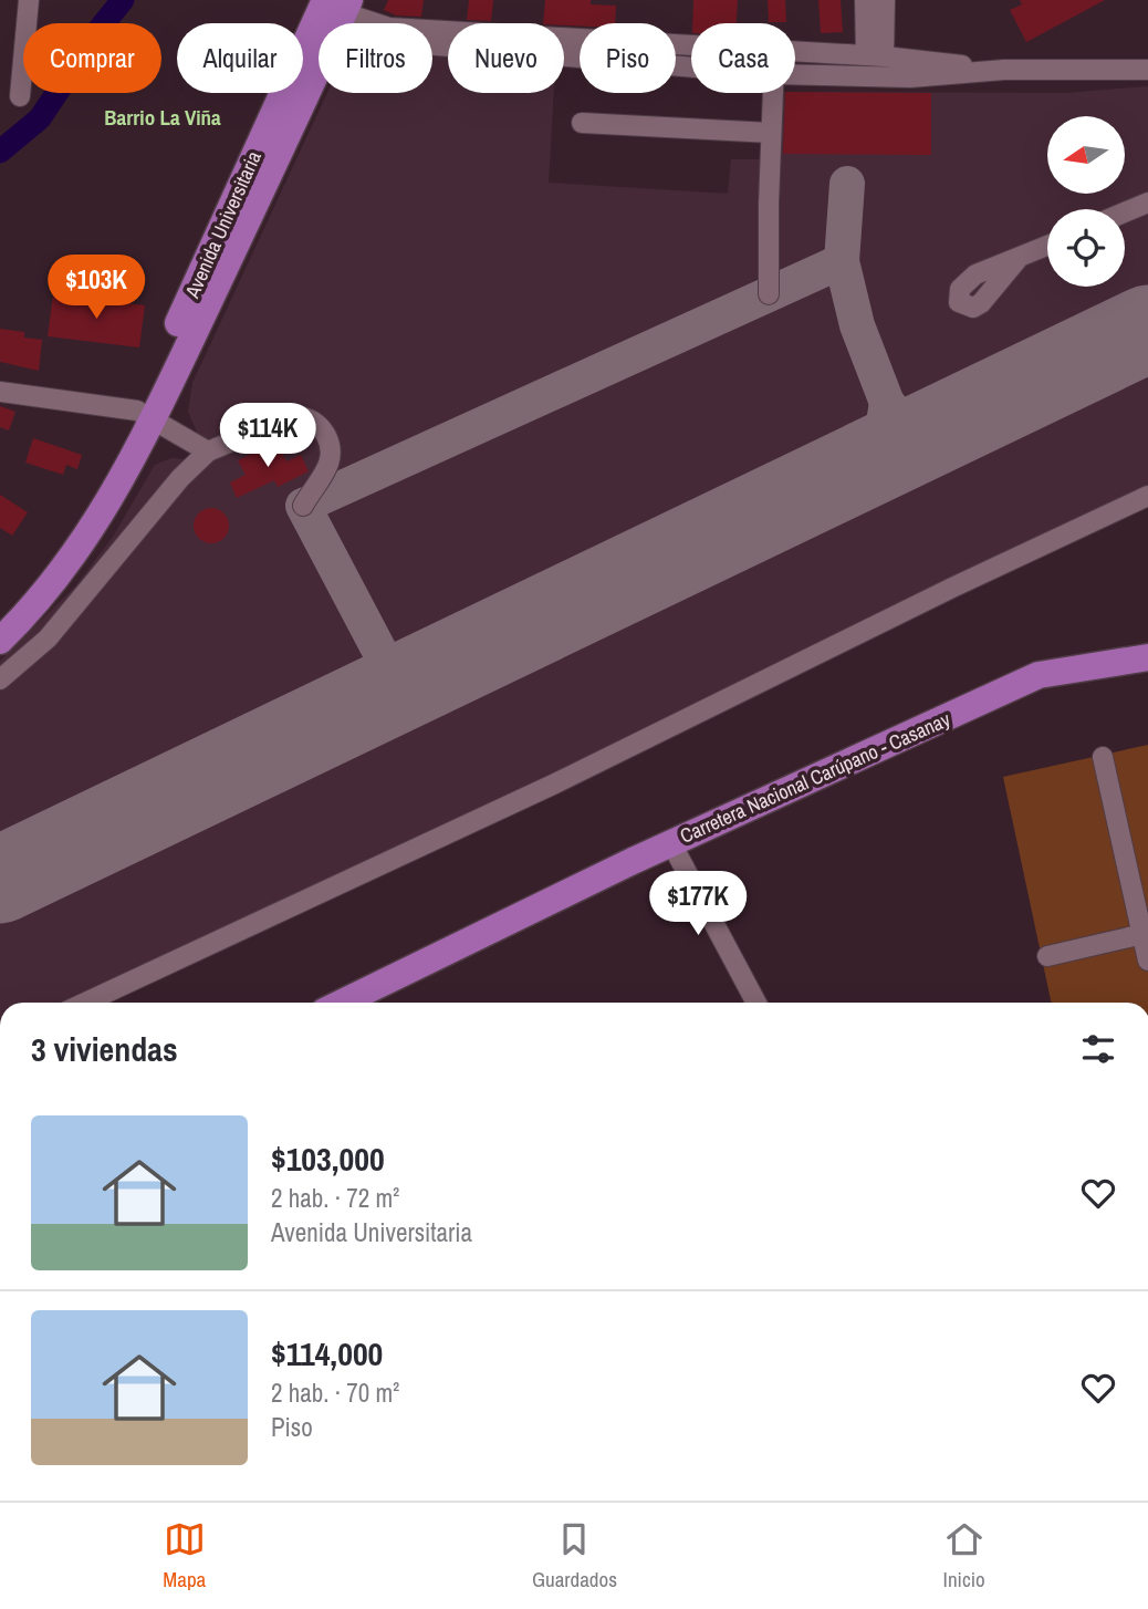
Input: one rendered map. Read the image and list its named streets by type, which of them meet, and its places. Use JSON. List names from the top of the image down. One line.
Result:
{"streets":{"highway":["Avenida Universitaria","Carretera Nacional Carúpano - Casanay"]},"districts":["Barrio La Viña"],"north":"left","page":{"chip":["Comprar","Alquilar","Filtros","Nuevo","Piso","Casa"],"price":["$103K","$114K","$177K"],"heading":"3 viviendas","list":[{"name":"$103,000","note":"2 hab. · 72 m² · Avenida Universitaria"},{"name":"$114,000","note":"2 hab. · 70 m² · Piso"}],"tabs":["Mapa","Guardados","Inicio"]}}
